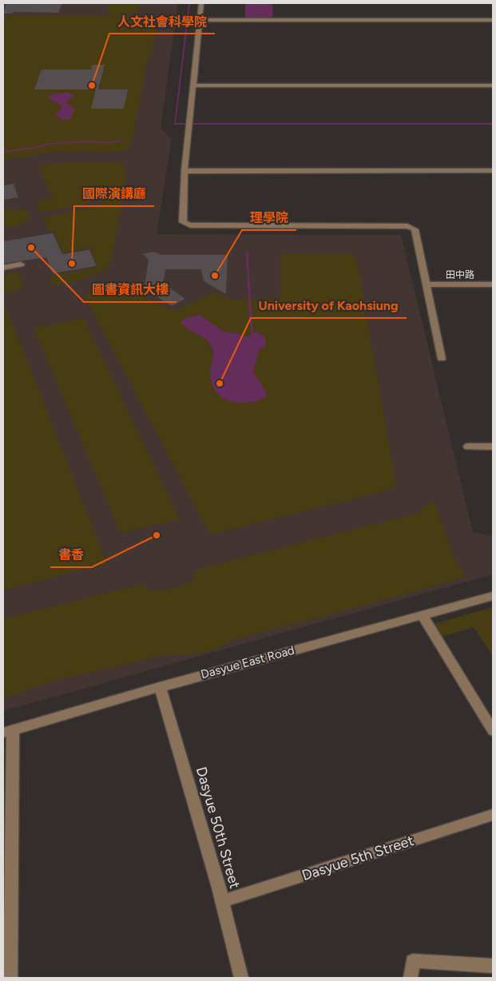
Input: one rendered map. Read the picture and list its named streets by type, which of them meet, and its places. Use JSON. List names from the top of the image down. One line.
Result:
{"streets":{"street":["田中路","Dasyue East Road","Dasyue 50th Street","Dasyue 5th Street"]},"crossings":[["Dasyue East Road","Dasyue 50th Street"],["Dasyue 50th Street","Dasyue 5th Street"]],"places":["人文社會科學院","圖書資訊大樓","國際演講廳","理學院","University of Kaohsiung","書香"]}
